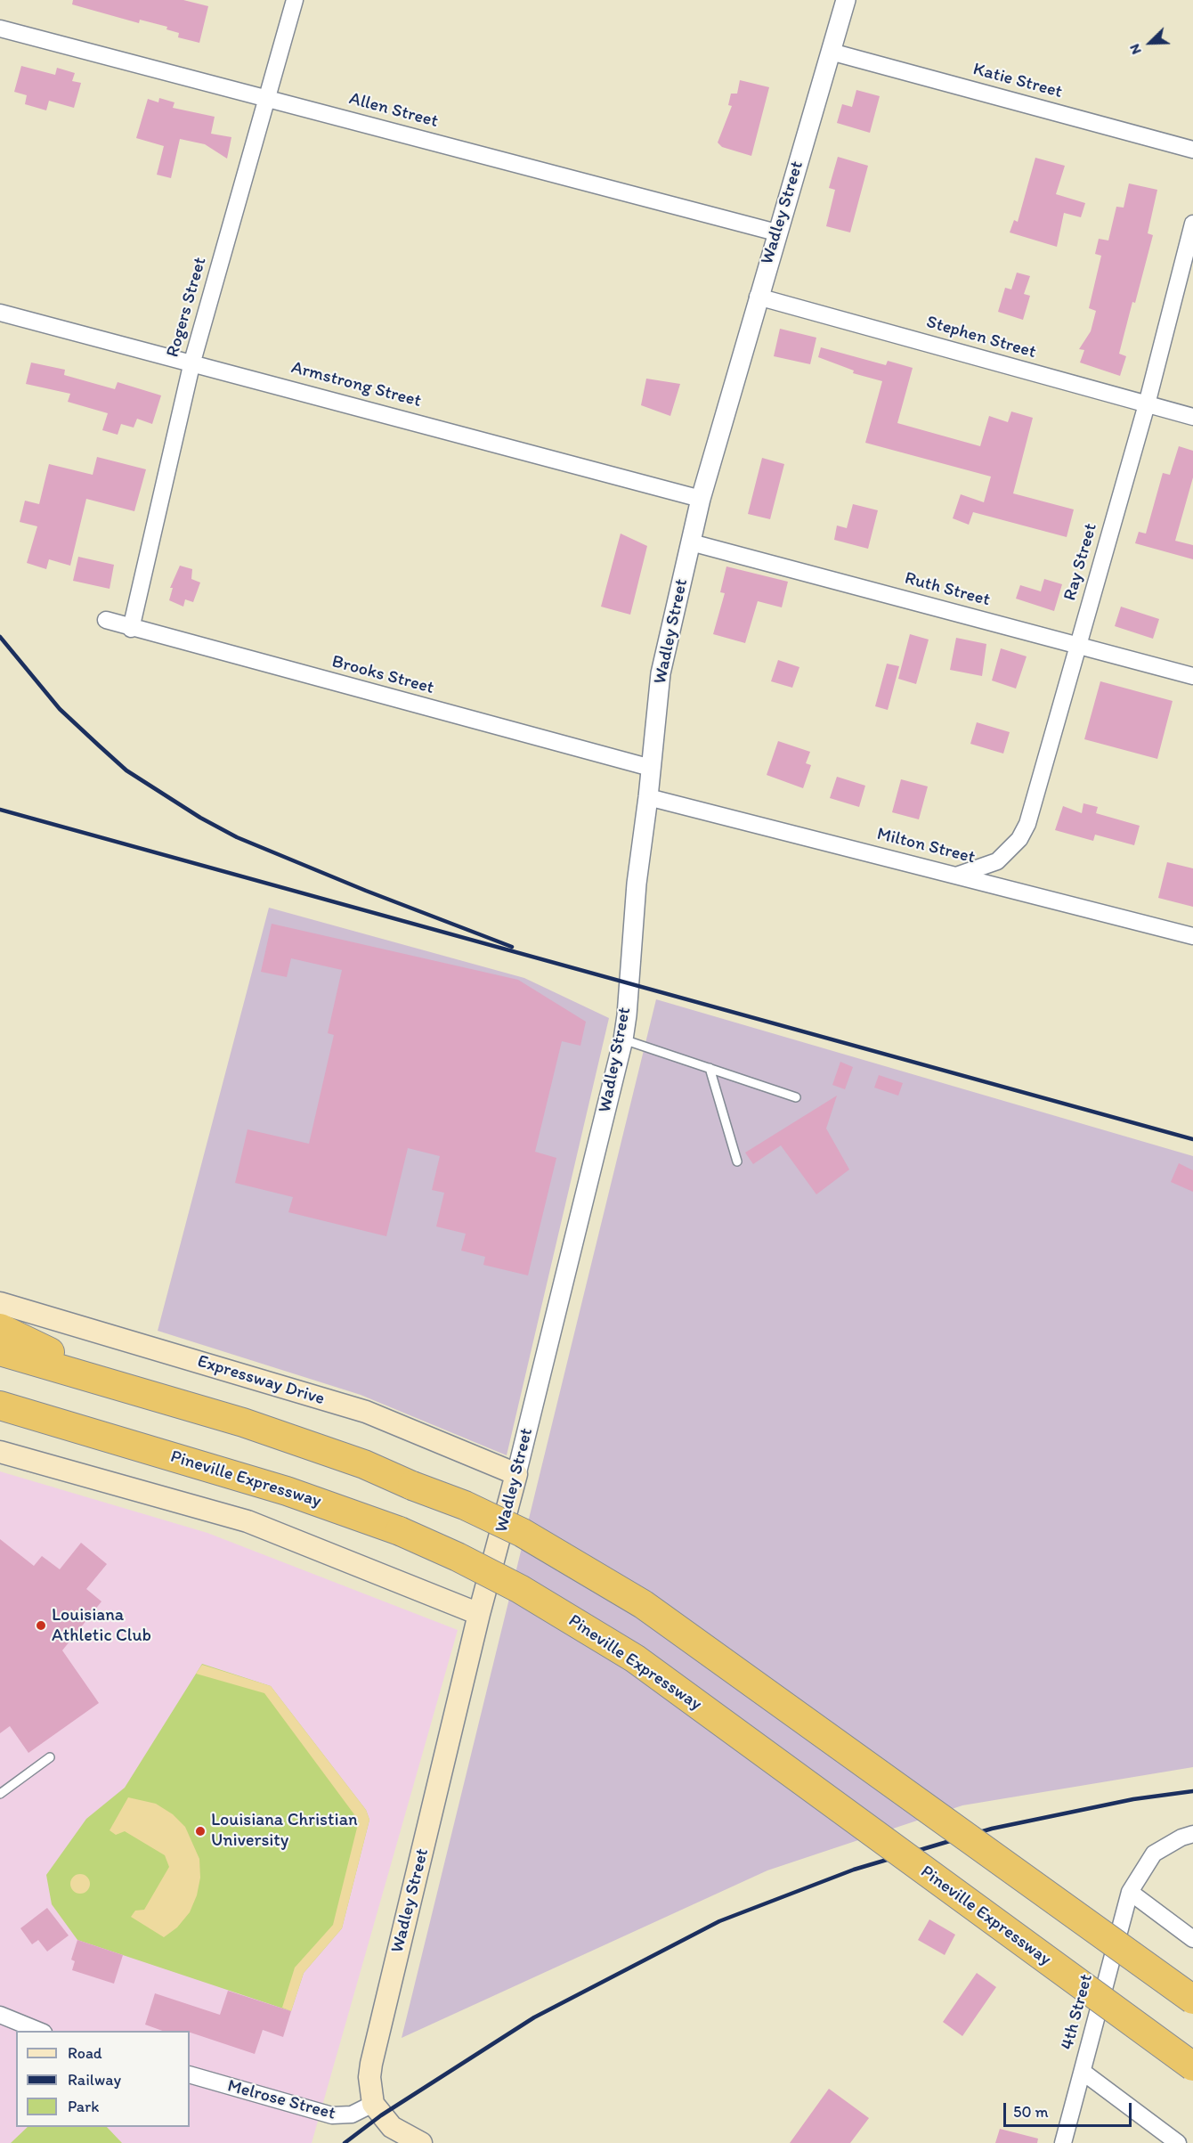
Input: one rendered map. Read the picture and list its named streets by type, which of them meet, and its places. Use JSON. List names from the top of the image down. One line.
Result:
{"streets":{"highway":["Pineville Expressway"],"main road":["Wadley Street","Expressway Drive"],"street":["Katie Street","Allen Street","Rogers Street","Stephen Street","Armstrong Street","Ray Street","Ruth Street","Brooks Street","Milton Street","4th Street","Melrose Street"]},"crossings":[["Katie Street","Wadley Street"],["Allen Street","Wadley Street"],["Allen Street","Rogers Street"],["Wadley Street","Stephen Street"],["Wadley Street","Armstrong Street"],["Wadley Street","Ruth Street"],["Wadley Street","Brooks Street"],["Wadley Street","Milton Street"],["Wadley Street","Expressway Drive"],["Wadley Street","Melrose Street"],["Rogers Street","Armstrong Street"],["Rogers Street","Brooks Street"],["Stephen Street","Ray Street"],["Ray Street","Ruth Street"],["Ray Street","Milton Street"]],"places":["Louisiana Athletic Club","Louisiana Christian University"],"legend":["Road","Railway","Park"],"scale_bar":"50 m","north":"bottom left"}
